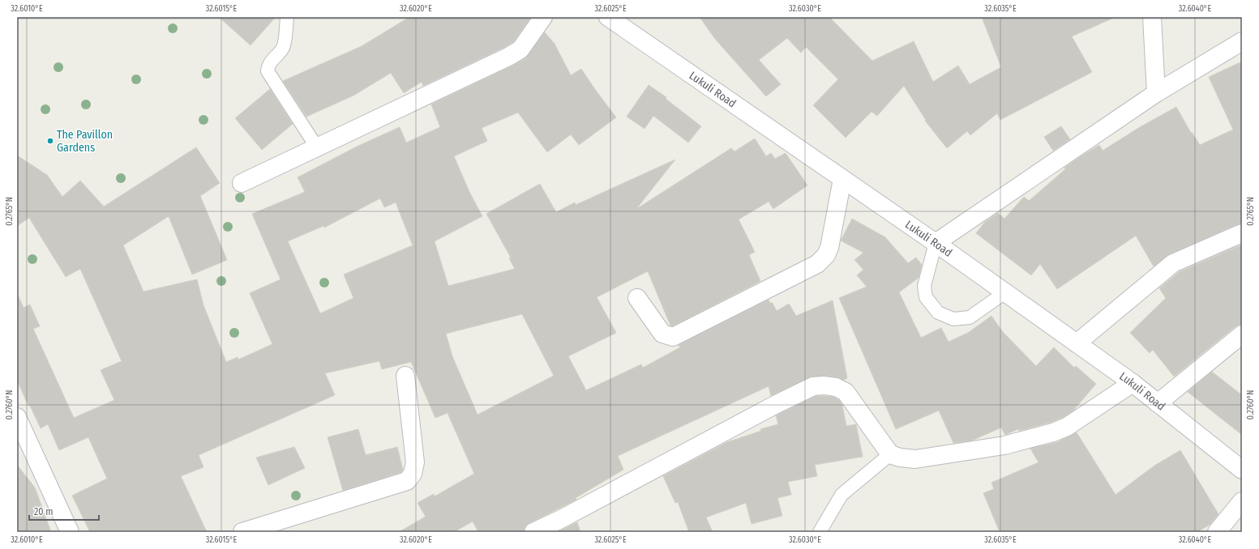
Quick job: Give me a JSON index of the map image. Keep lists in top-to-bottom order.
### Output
{
  "streets": {
    "street": ["Lukuli Road"]
  },
  "places": ["The Pavillon Gardens"],
  "scale_bar": "20 m",
  "coordinates": [
    "32.6010°E",
    "32.6015°E",
    "32.6020°E",
    "32.6025°E",
    "32.6030°E",
    "32.6035°E",
    "32.6040°E",
    "0.2765°N",
    "0.2760°N"
  ]
}
